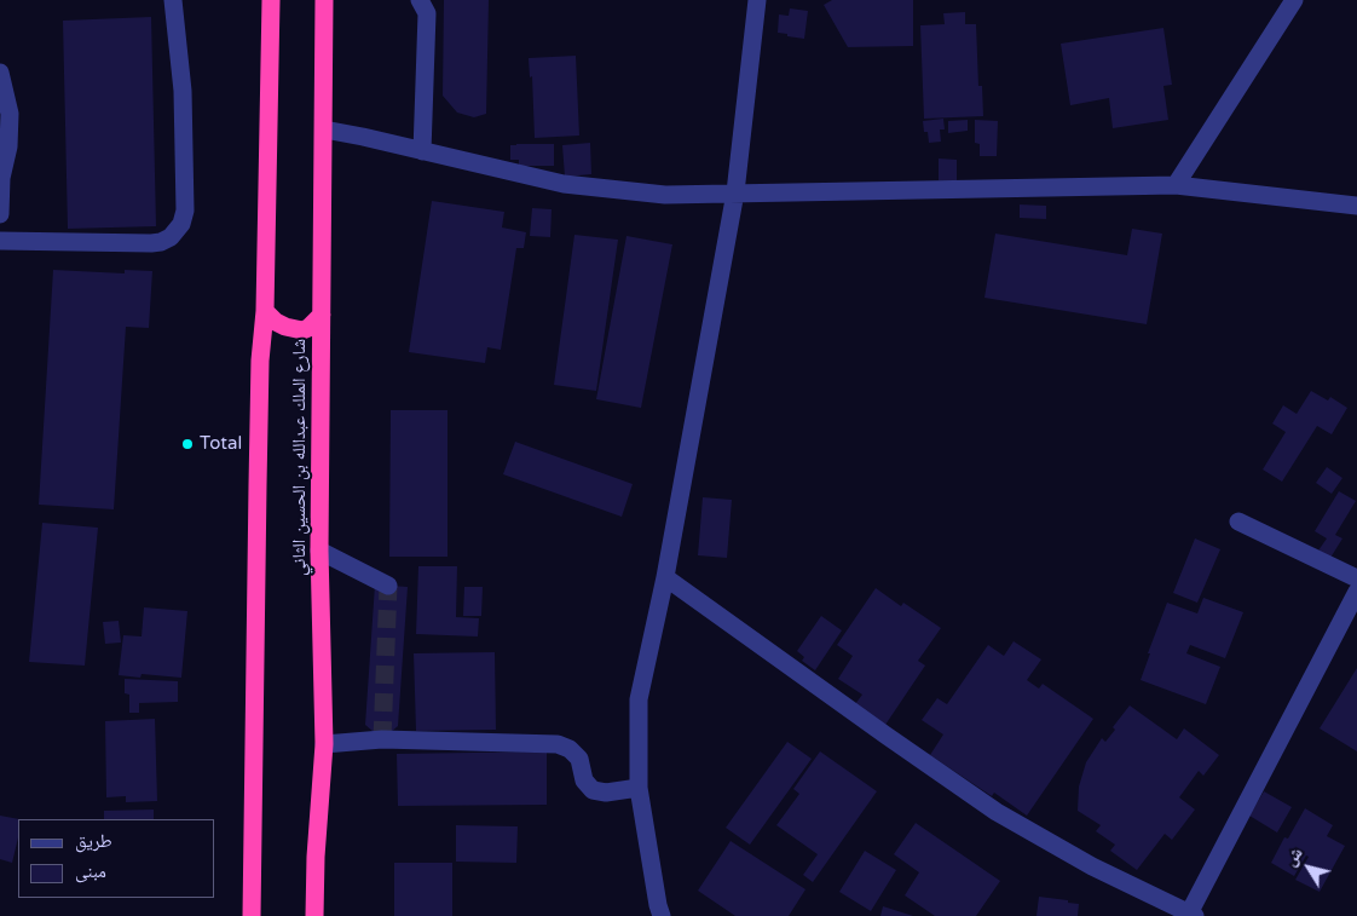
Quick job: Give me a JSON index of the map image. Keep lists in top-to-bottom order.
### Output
{
  "streets": {
    "highway": ["شارع الملك عبدالله بن الحسين الثاني"]
  },
  "places": ["Total"],
  "legend": ["طريق", "مبنى"],
  "north": "top left"
}
